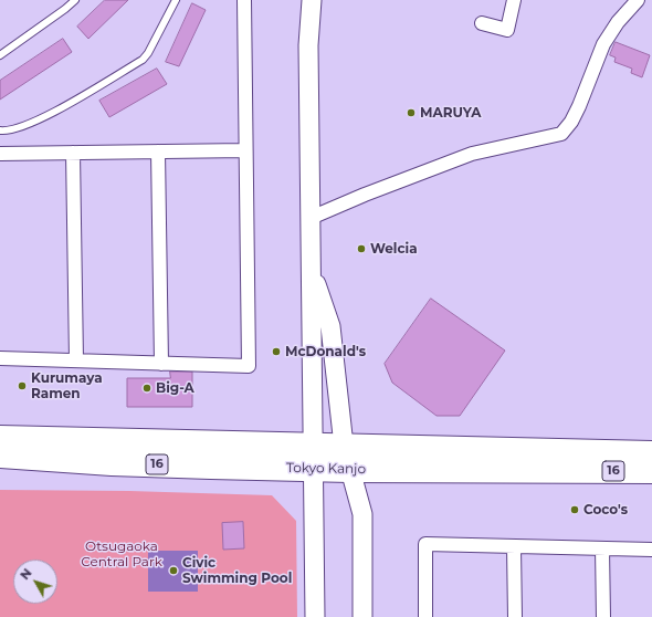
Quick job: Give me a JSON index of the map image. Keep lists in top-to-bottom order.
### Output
{
  "streets": {
    "highway": ["16", "Tokyo Kanjo"]
  },
  "parks": ["Otsugaoka Central Park"],
  "places": [
    "MARUYA",
    "Welcia",
    "McDonald's",
    "Kurumaya Ramen",
    "Big-A",
    "Coco's",
    "Civic Swimming Pool"
  ],
  "north": "top left"
}
